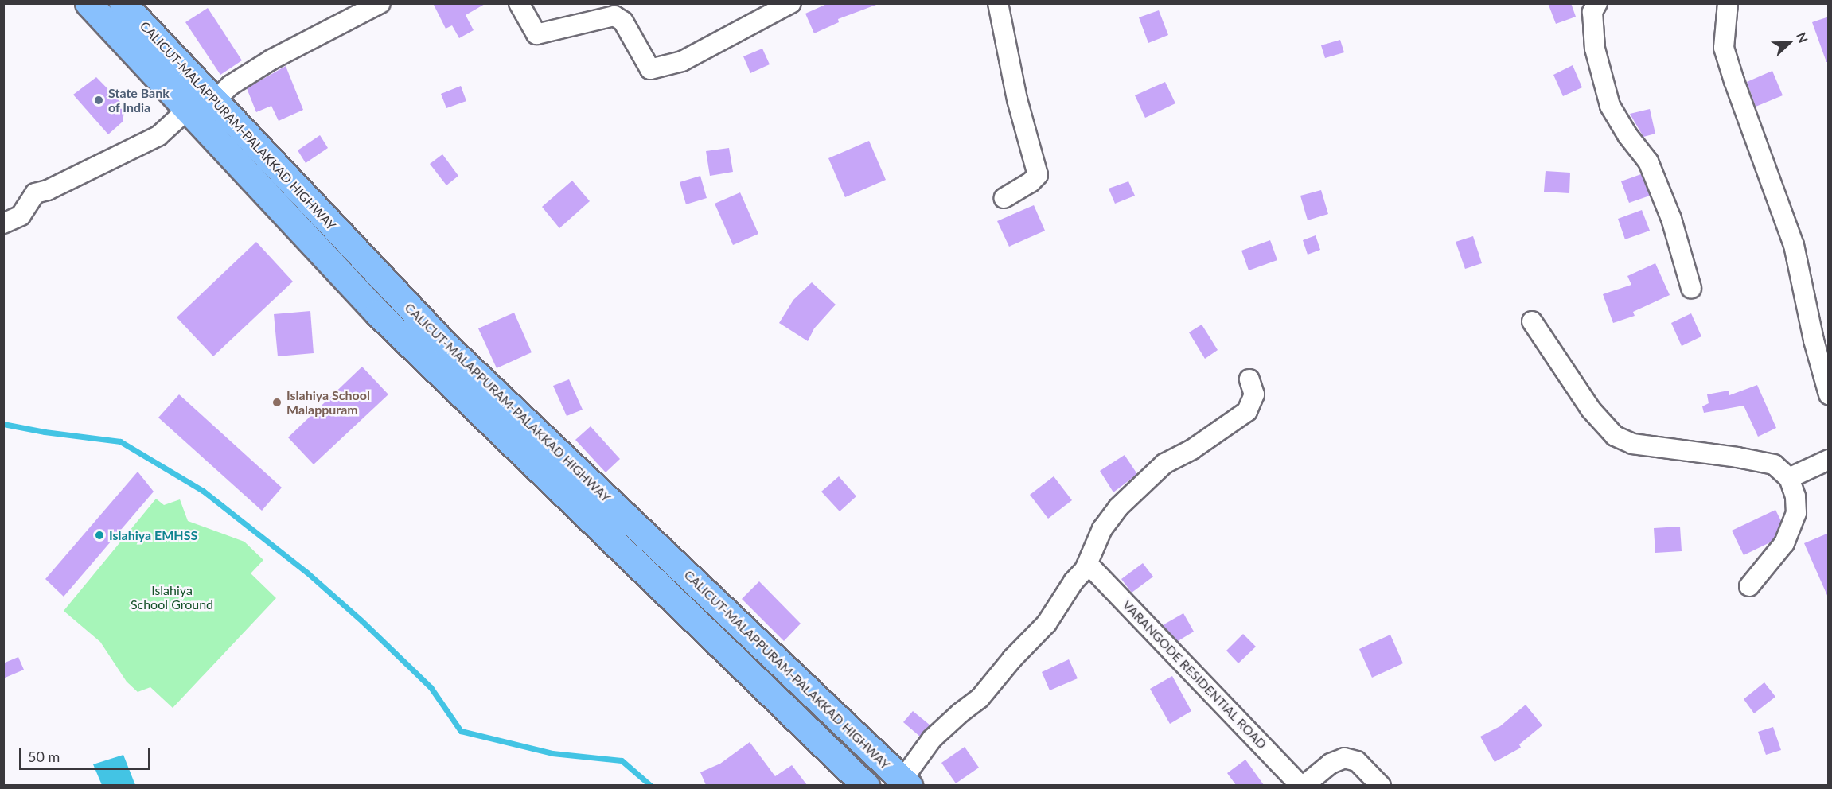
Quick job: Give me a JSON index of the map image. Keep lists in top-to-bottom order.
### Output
{
  "streets": {
    "highway": ["CALICUT-MALAPPURAM-PALAKKAD HIGHWAY"],
    "street": ["VARANGODE RESIDENTIAL ROAD"]
  },
  "parks": ["Islahiya School Ground"],
  "places": ["State Bank of India", "Islahiya School Malappuram", "Islahiya EMHSS"],
  "scale_bar": "50 m",
  "north": "right"
}
